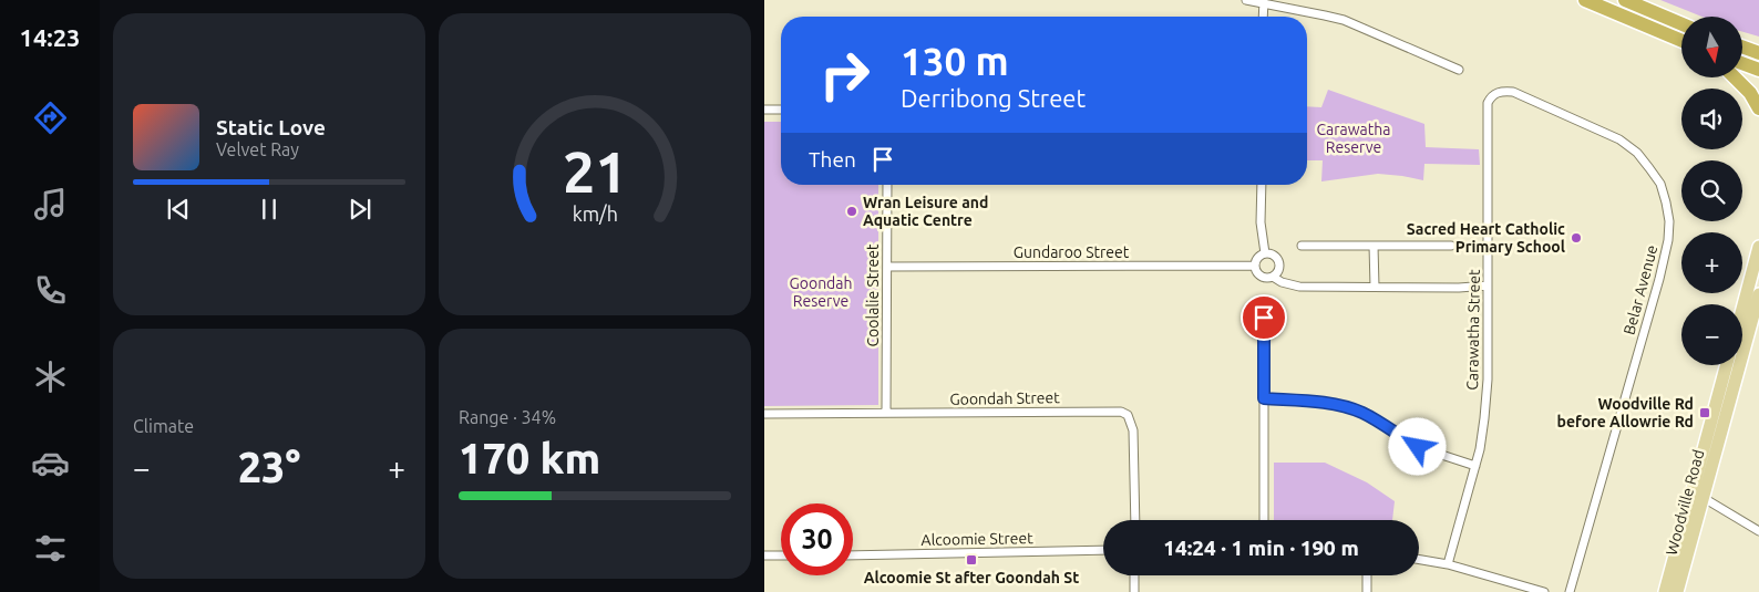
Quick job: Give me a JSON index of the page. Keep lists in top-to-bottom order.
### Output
{
  "streets": {
    "main road": ["Woodville Road"],
    "street": [
      "Gundaroo Street",
      "Belar Avenue",
      "Coolalie Street",
      "Carawatha Street",
      "Goondah Street",
      "Alcoomie Street"
    ]
  },
  "crossings": [
    ["Gundaroo Street", "Coolalie Street"],
    ["Belar Avenue", "Carawatha Street"],
    ["Coolalie Street", "Goondah Street"]
  ],
  "parks": ["Carawatha Reserve", "Goondah Reserve"],
  "places": {
    "other": ["Wran Leisure and Aquatic Centre", "Sacred Heart Catholic Primary School"],
    "transit": ["Woodville Rd before Allowrie Rd", "Alcoomie St after Goondah St"]
  },
  "north": "bottom",
  "page": {
    "tabs": "14:23",
    "map_buttons": ["+", "−"],
    "turn": ["130 m", "Derribong Street"],
    "song": ["Static Love", "Velvet Ray"],
    "then": "Then",
    "tile": [
      "Climate",
      ["Range · 34%", "170 km"]
    ],
    "heat": ["−", "23°", "+"],
    "limit": "30",
    "trip": "14:24 · 1 min · 190 m",
    "gauge": ["21", "km/h"]
  }
}
